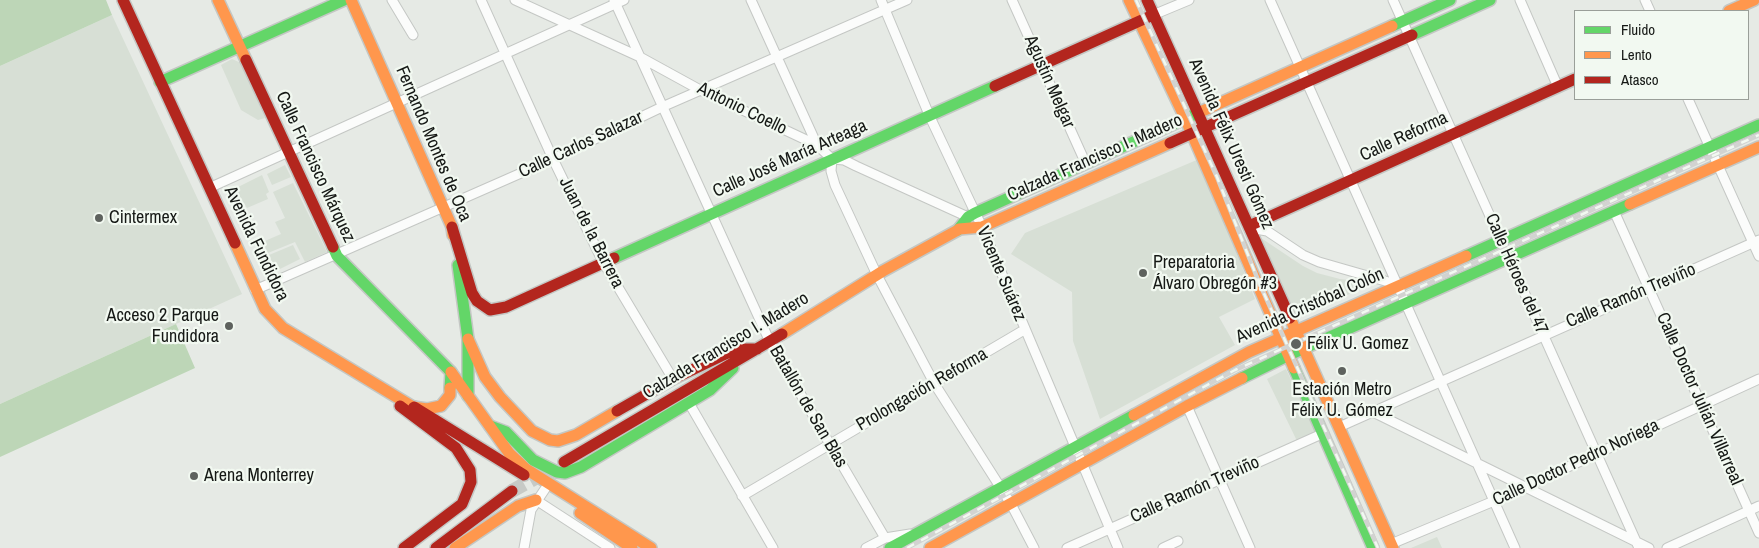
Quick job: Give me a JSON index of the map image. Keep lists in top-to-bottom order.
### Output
{
  "streets": {
    "main road": [
      "Calle Reforma",
      "Fernando Montes de Oca",
      "Avenida Félix Uresti Gómez",
      "Calzada Francisco I. Madero",
      "Calle José María Arteaga",
      "Calle Francisco Márquez",
      "Avenida Fundidora",
      "Avenida Cristóbal Colón"
    ],
    "street": [
      "Agustín Melgar",
      "Antonio Coello",
      "Calle Carlos Salazar",
      "Juan de la Barrera",
      "Vicente Suárez",
      "Calle Héroes del 47",
      "Calle Ramón Treviño",
      "Prolongación Reforma",
      "Calle Doctor Julián Villarreal",
      "Batallón de San Blas",
      "Calle Doctor Pedro Noriega"
    ]
  },
  "crossings": [
    ["Agustín Melgar", "Calzada Francisco I. Madero"],
    ["Agustín Melgar", "Calle José María Arteaga"],
    ["Antonio Coello", "Calle Carlos Salazar"],
    ["Antonio Coello", "Calzada Francisco I. Madero"],
    ["Antonio Coello", "Calle José María Arteaga"],
    ["Antonio Coello", "Vicente Suárez"],
    ["Antonio Coello", "Batallón de San Blas"],
    ["Calle Reforma", "Avenida Félix Uresti Gómez"],
    ["Calle Reforma", "Calle Héroes del 47"],
    ["Fernando Montes de Oca", "Calle Carlos Salazar"],
    ["Fernando Montes de Oca", "Calle José María Arteaga"],
    ["Fernando Montes de Oca", "Calle Francisco Márquez"],
    ["Avenida Félix Uresti Gómez", "Calzada Francisco I. Madero"],
    ["Avenida Félix Uresti Gómez", "Calle José María Arteaga"],
    ["Avenida Félix Uresti Gómez", "Calle Ramón Treviño"],
    ["Avenida Félix Uresti Gómez", "Avenida Cristóbal Colón"],
    ["Avenida Félix Uresti Gómez", "Calle Doctor Pedro Noriega"],
    ["Calle Carlos Salazar", "Calle Francisco Márquez"],
    ["Calle Carlos Salazar", "Juan de la Barrera"],
    ["Calle Carlos Salazar", "Avenida Fundidora"],
    ["Calle Carlos Salazar", "Vicente Suárez"],
    ["Calle Carlos Salazar", "Batallón de San Blas"],
    ["Calzada Francisco I. Madero", "Vicente Suárez"],
    ["Calzada Francisco I. Madero", "Calle Héroes del 47"],
    ["Calzada Francisco I. Madero", "Batallón de San Blas"],
    ["Calle José María Arteaga", "Juan de la Barrera"],
    ["Calle José María Arteaga", "Vicente Suárez"],
    ["Calle José María Arteaga", "Batallón de San Blas"],
    ["Vicente Suárez", "Calle Ramón Treviño"],
    ["Vicente Suárez", "Avenida Cristóbal Colón"],
    ["Vicente Suárez", "Prolongación Reforma"],
    ["Calle Héroes del 47", "Calle Ramón Treviño"],
    ["Calle Héroes del 47", "Avenida Cristóbal Colón"],
    ["Calle Héroes del 47", "Calle Doctor Pedro Noriega"],
    ["Calle Ramón Treviño", "Calle Doctor Julián Villarreal"],
    ["Avenida Cristóbal Colón", "Calle Doctor Julián Villarreal"],
    ["Avenida Cristóbal Colón", "Batallón de San Blas"],
    ["Prolongación Reforma", "Batallón de San Blas"],
    ["Calle Doctor Julián Villarreal", "Calle Doctor Pedro Noriega"]
  ],
  "places": [
    "Cintermex",
    "Preparatoria Álvaro Obregón #3",
    "Acceso 2 Parque Fundidora",
    "Félix U. Gomez",
    "Estación Metro Félix U. Gómez",
    "Arena Monterrey"
  ],
  "legend": ["Fluido", "Lento", "Atasco"]
}
